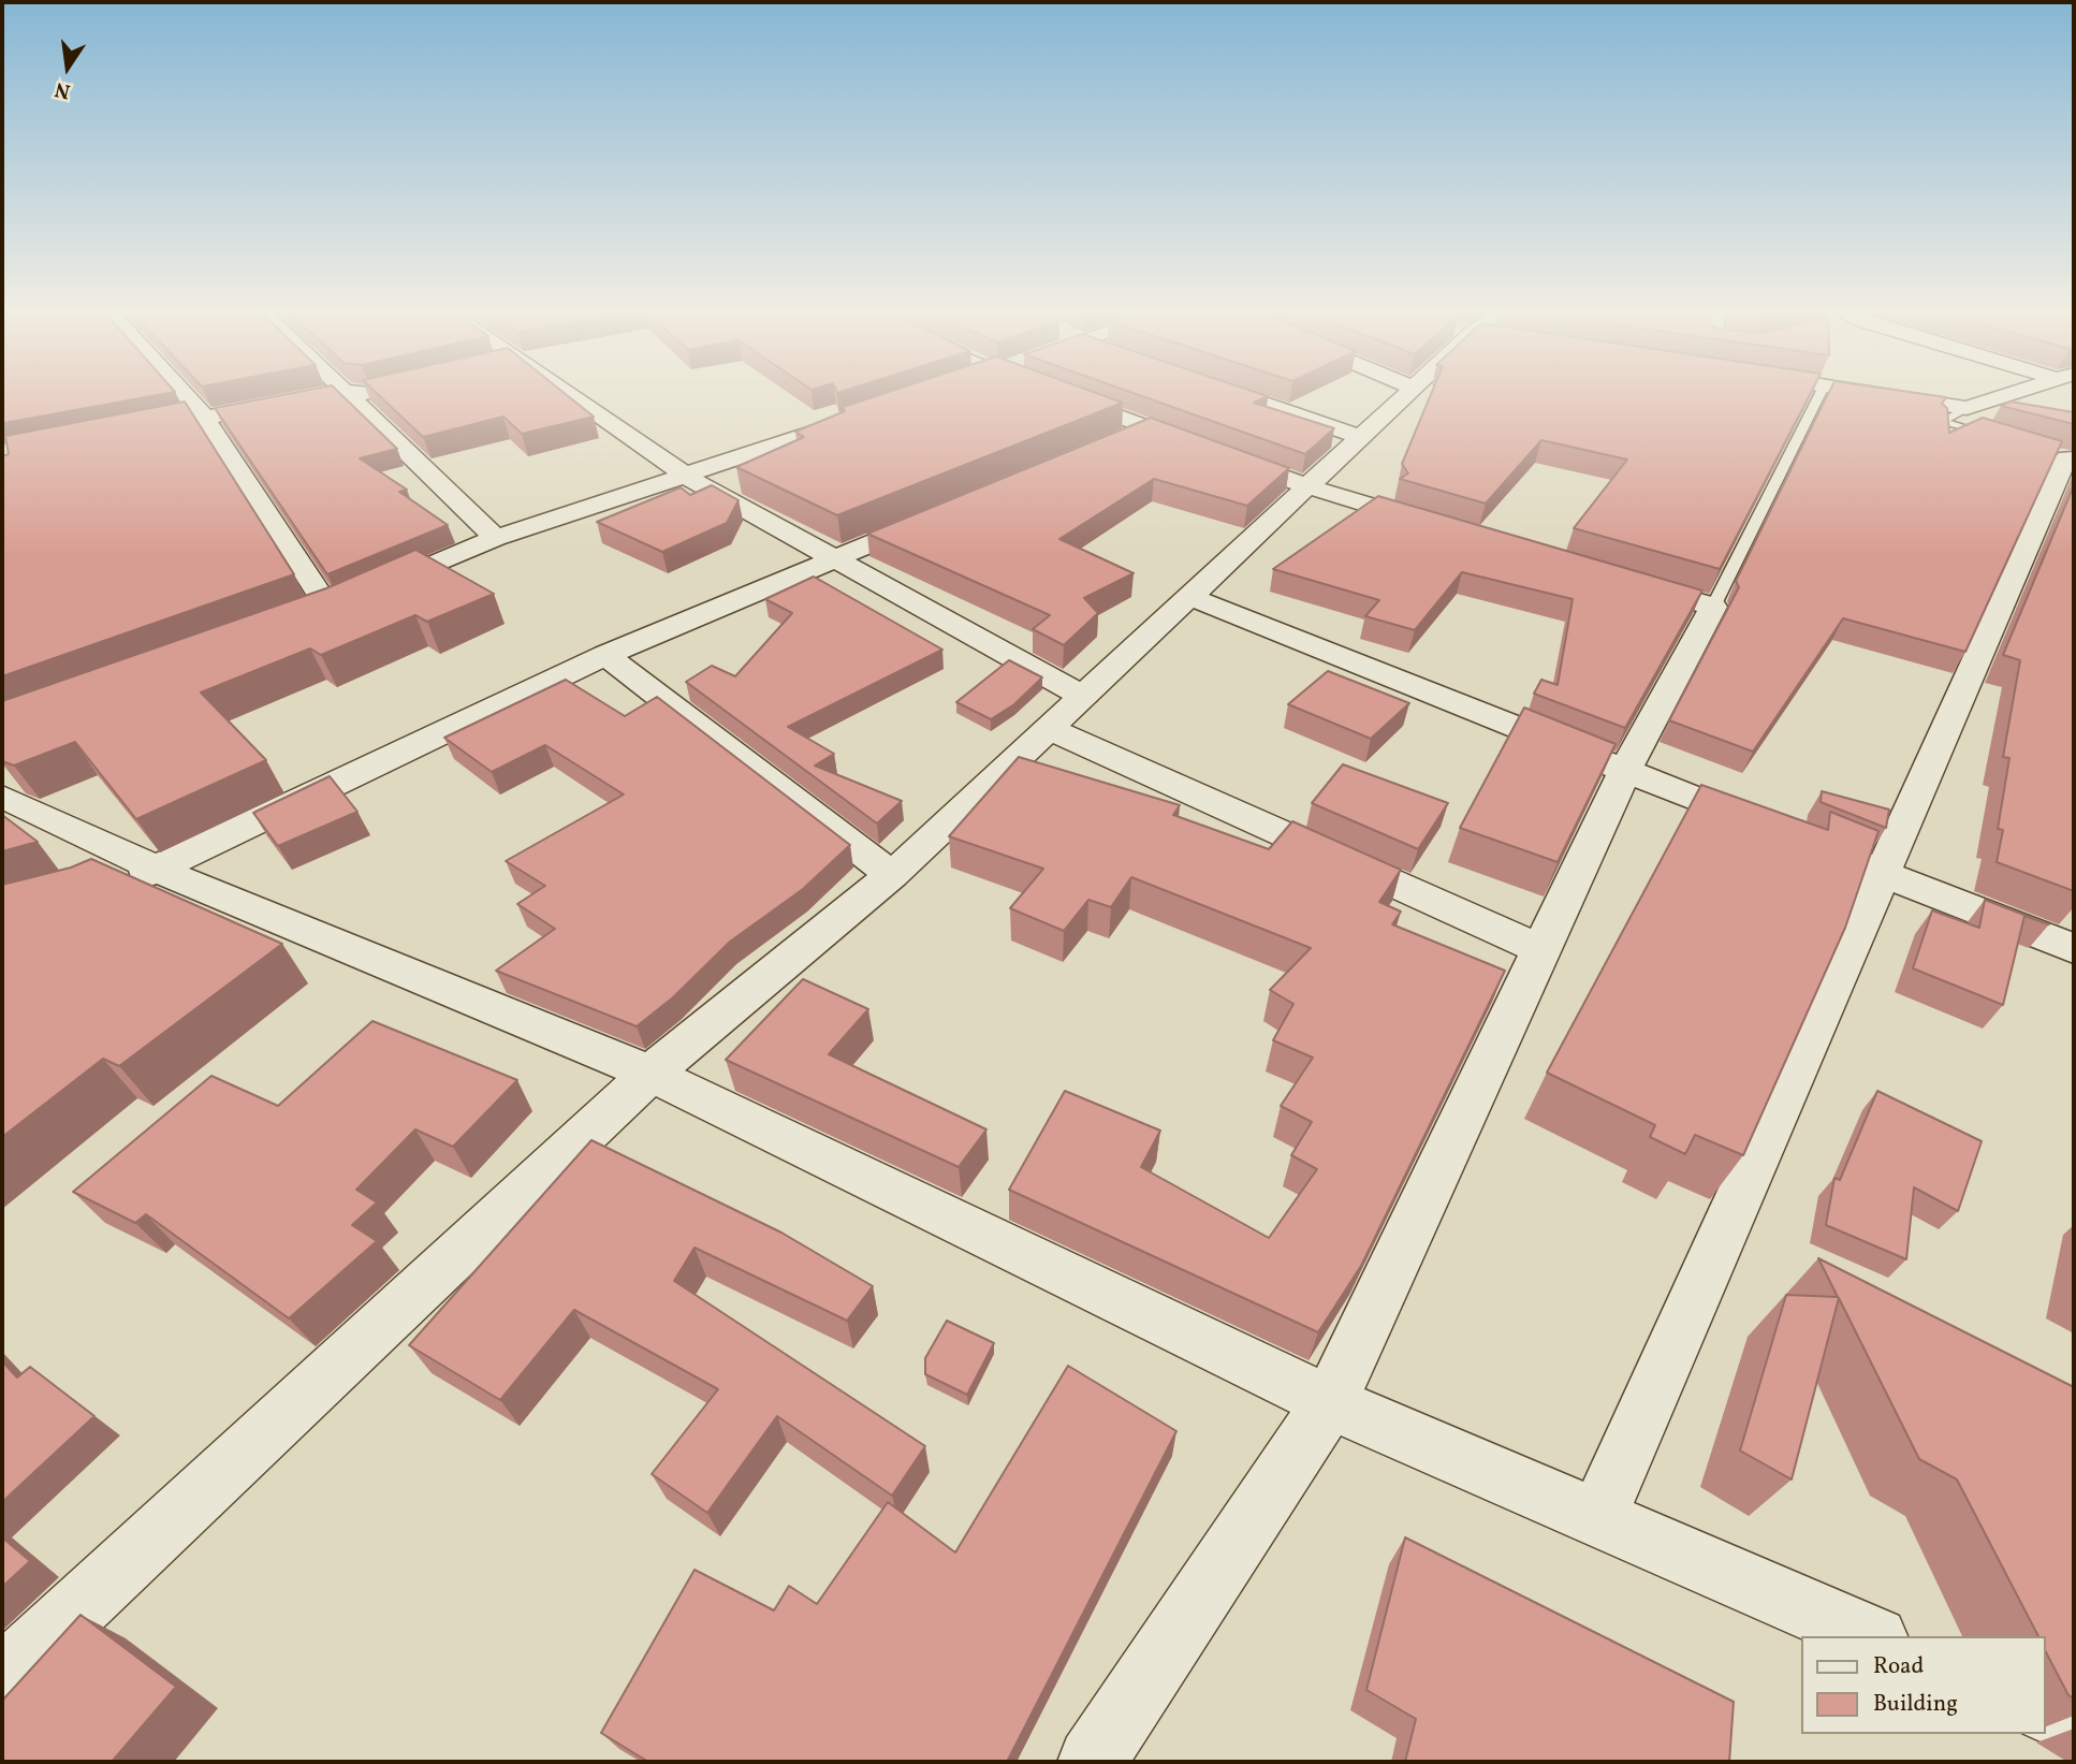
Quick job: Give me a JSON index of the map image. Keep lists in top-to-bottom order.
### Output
{
  "legend": ["Road", "Building"],
  "north": "bottom"
}
